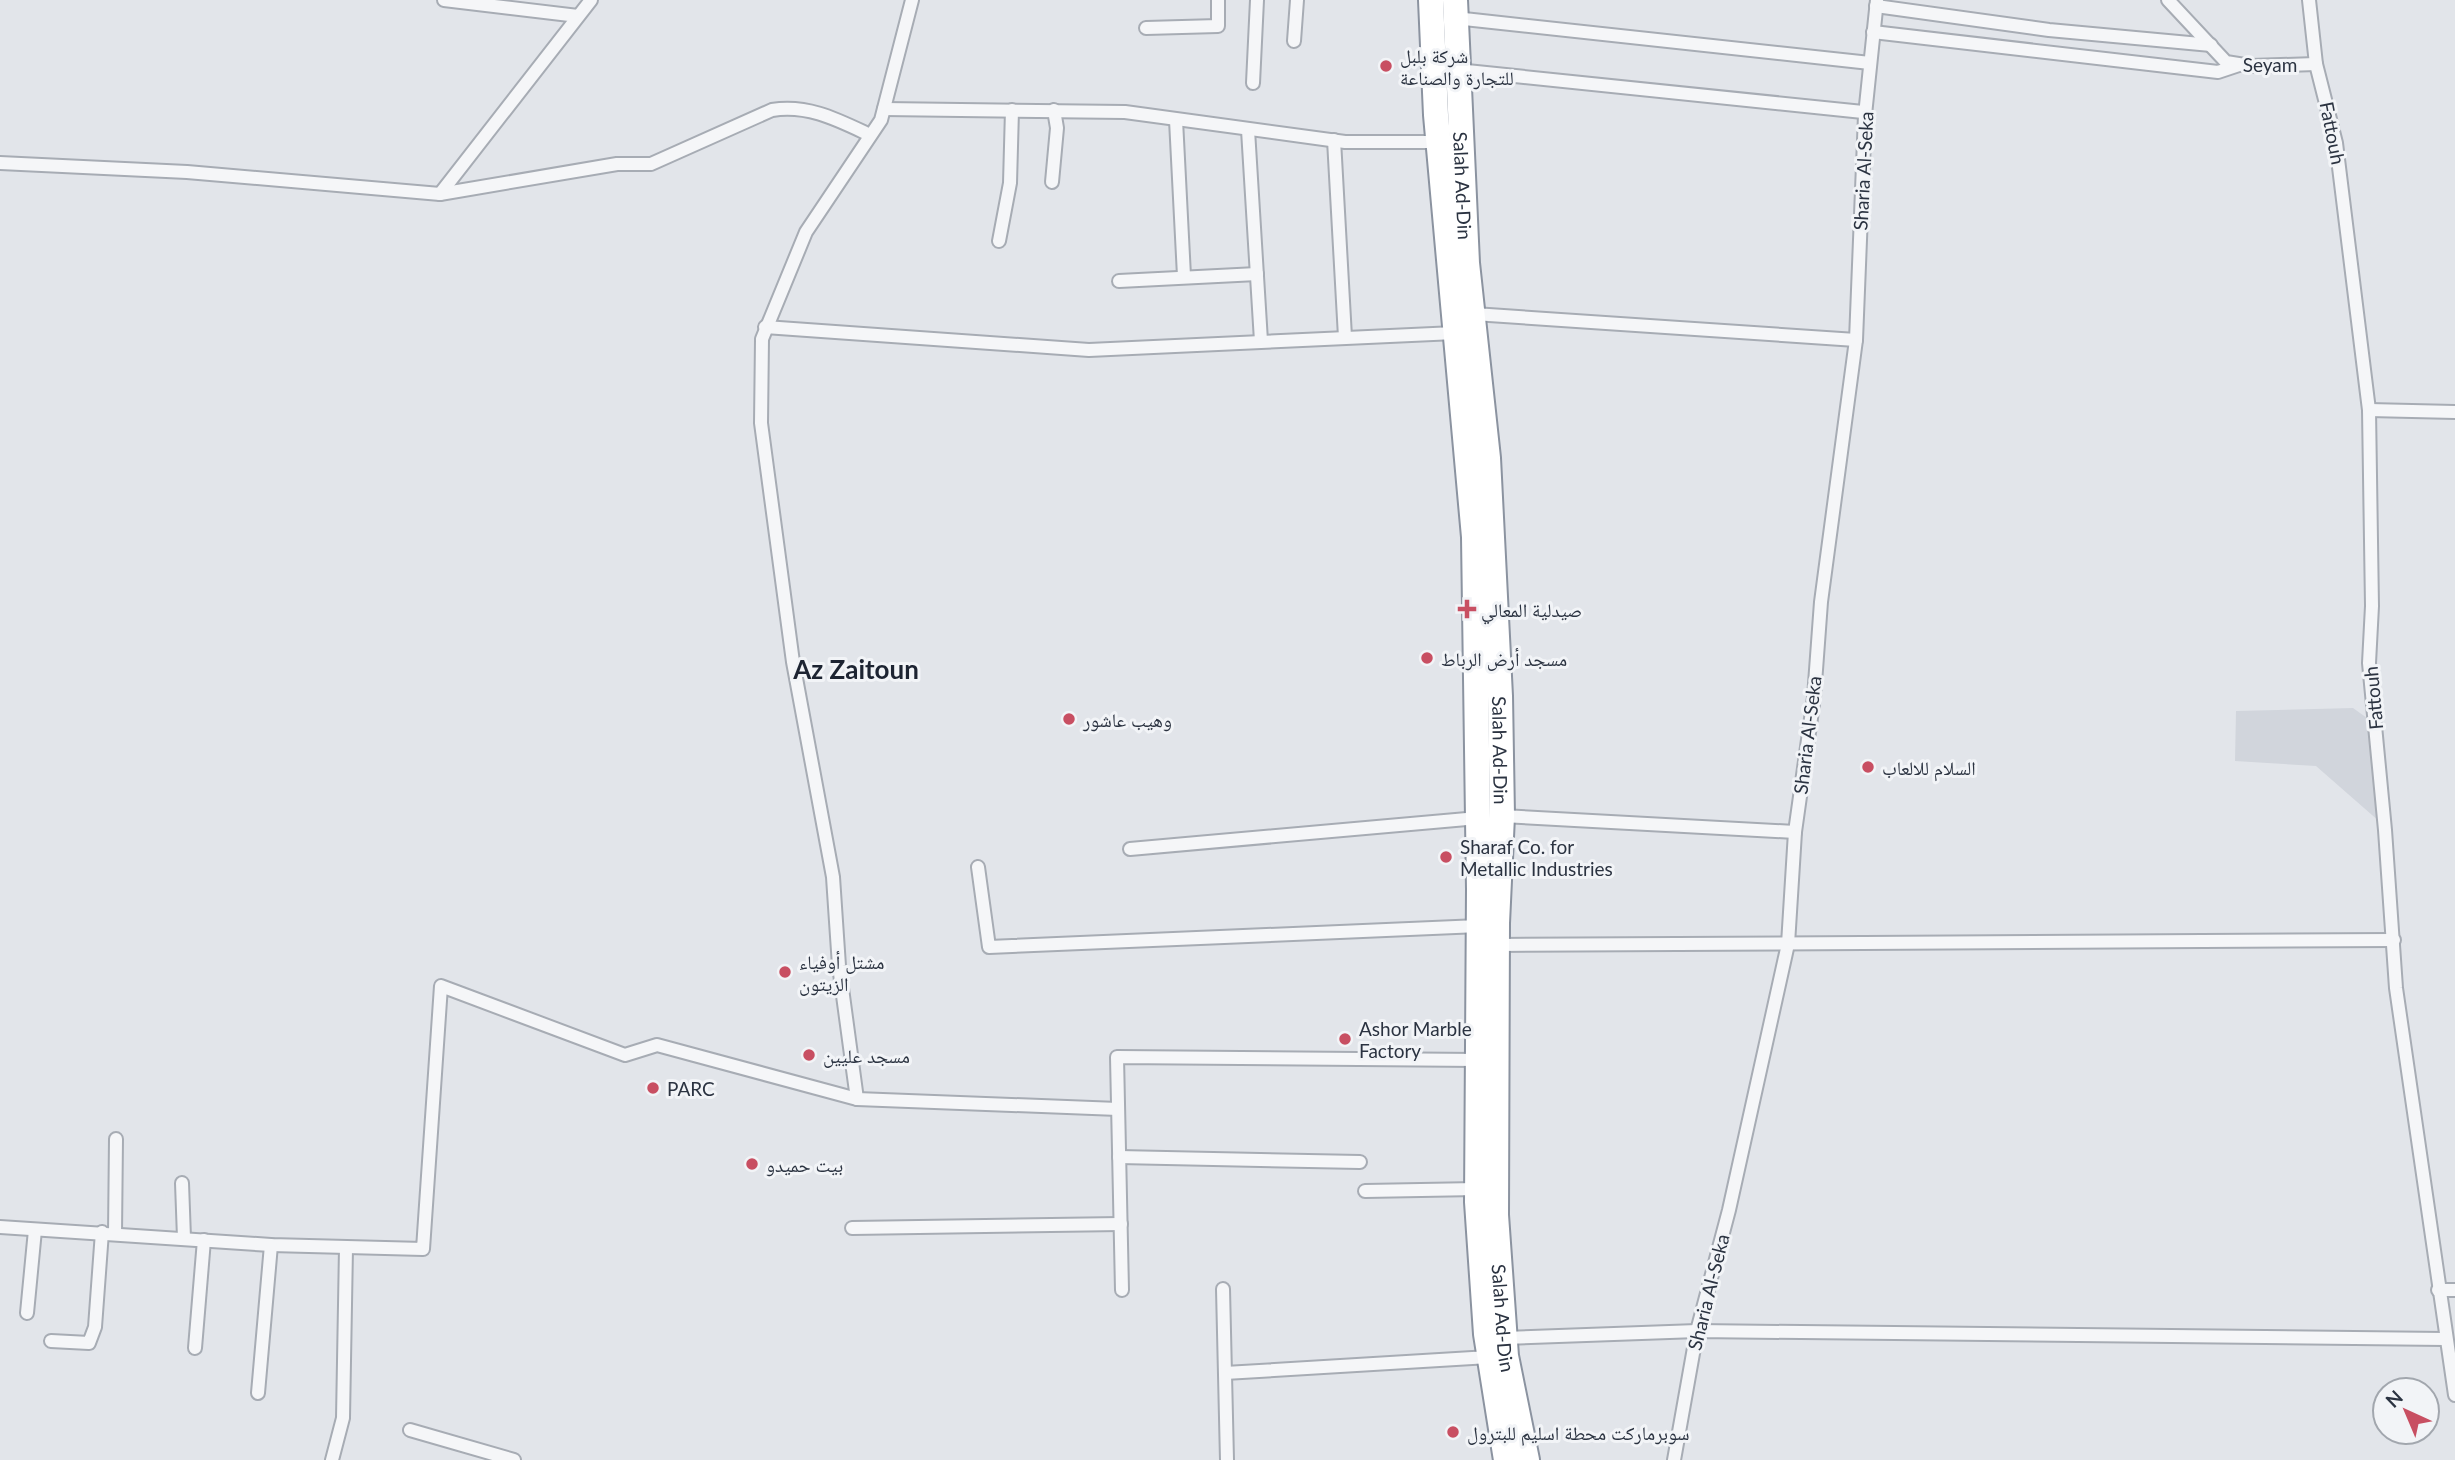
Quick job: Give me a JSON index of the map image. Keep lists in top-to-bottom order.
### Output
{
  "streets": {
    "highway": ["Salah Ad-Din"],
    "street": ["Seyam", "Fattouh", "Sharia Al-Seka"]
  },
  "crossings": [
    ["Seyam", "Fattouh"]
  ],
  "districts": ["Az Zaitoun"],
  "places": {
    "other": [
      "شركة بلبل للتجارة والصناعة",
      "مسجد أرض الرباط",
      "وهيب عاشور",
      "السلام للالعاب",
      "Sharaf Co. for Metallic Industries",
      "مشتل أوفياء الزيتون",
      "Ashor Marble Factory",
      "مسجد عليين",
      "PARC",
      "بيت حميدو",
      "سوبرماركت محطة اسليم للبترول"
    ],
    "health": ["صيدلية المعالي"]
  },
  "north": "top left"
}
